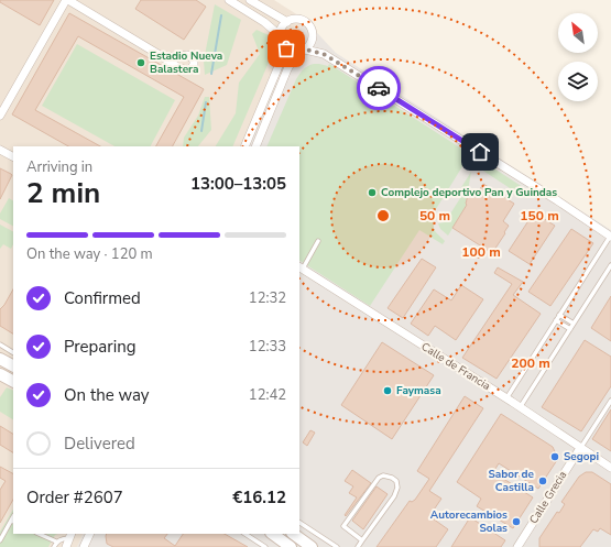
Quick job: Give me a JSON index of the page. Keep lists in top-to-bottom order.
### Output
{
  "streets": {
    "street": ["Calle de Francia", "Calle Grecia"]
  },
  "crossings": [
    ["Calle de Francia", "Calle Grecia"]
  ],
  "places": [
    "Estadio Nueva Balastera",
    "Complejo deportivo Pan y Guindas",
    "Faymasa",
    "Segopi",
    "Sabor de Castilla",
    "Autorecambios Solas"
  ],
  "north": "top left",
  "page": {
    "heading": ["2 min", "Arriving in", "13:00–13:05"],
    "panel": ["Order #2607", "€16.12"],
    "bar": "On the way · 120 m",
    "list": [
      ["Confirmed", "12:32"],
      ["Preparing", "12:33"],
      ["On the way", "12:42"],
      "Delivered"
    ]
  },
  "rings": [
    "50 m",
    "150 m",
    "100 m",
    "200 m"
  ]
}
